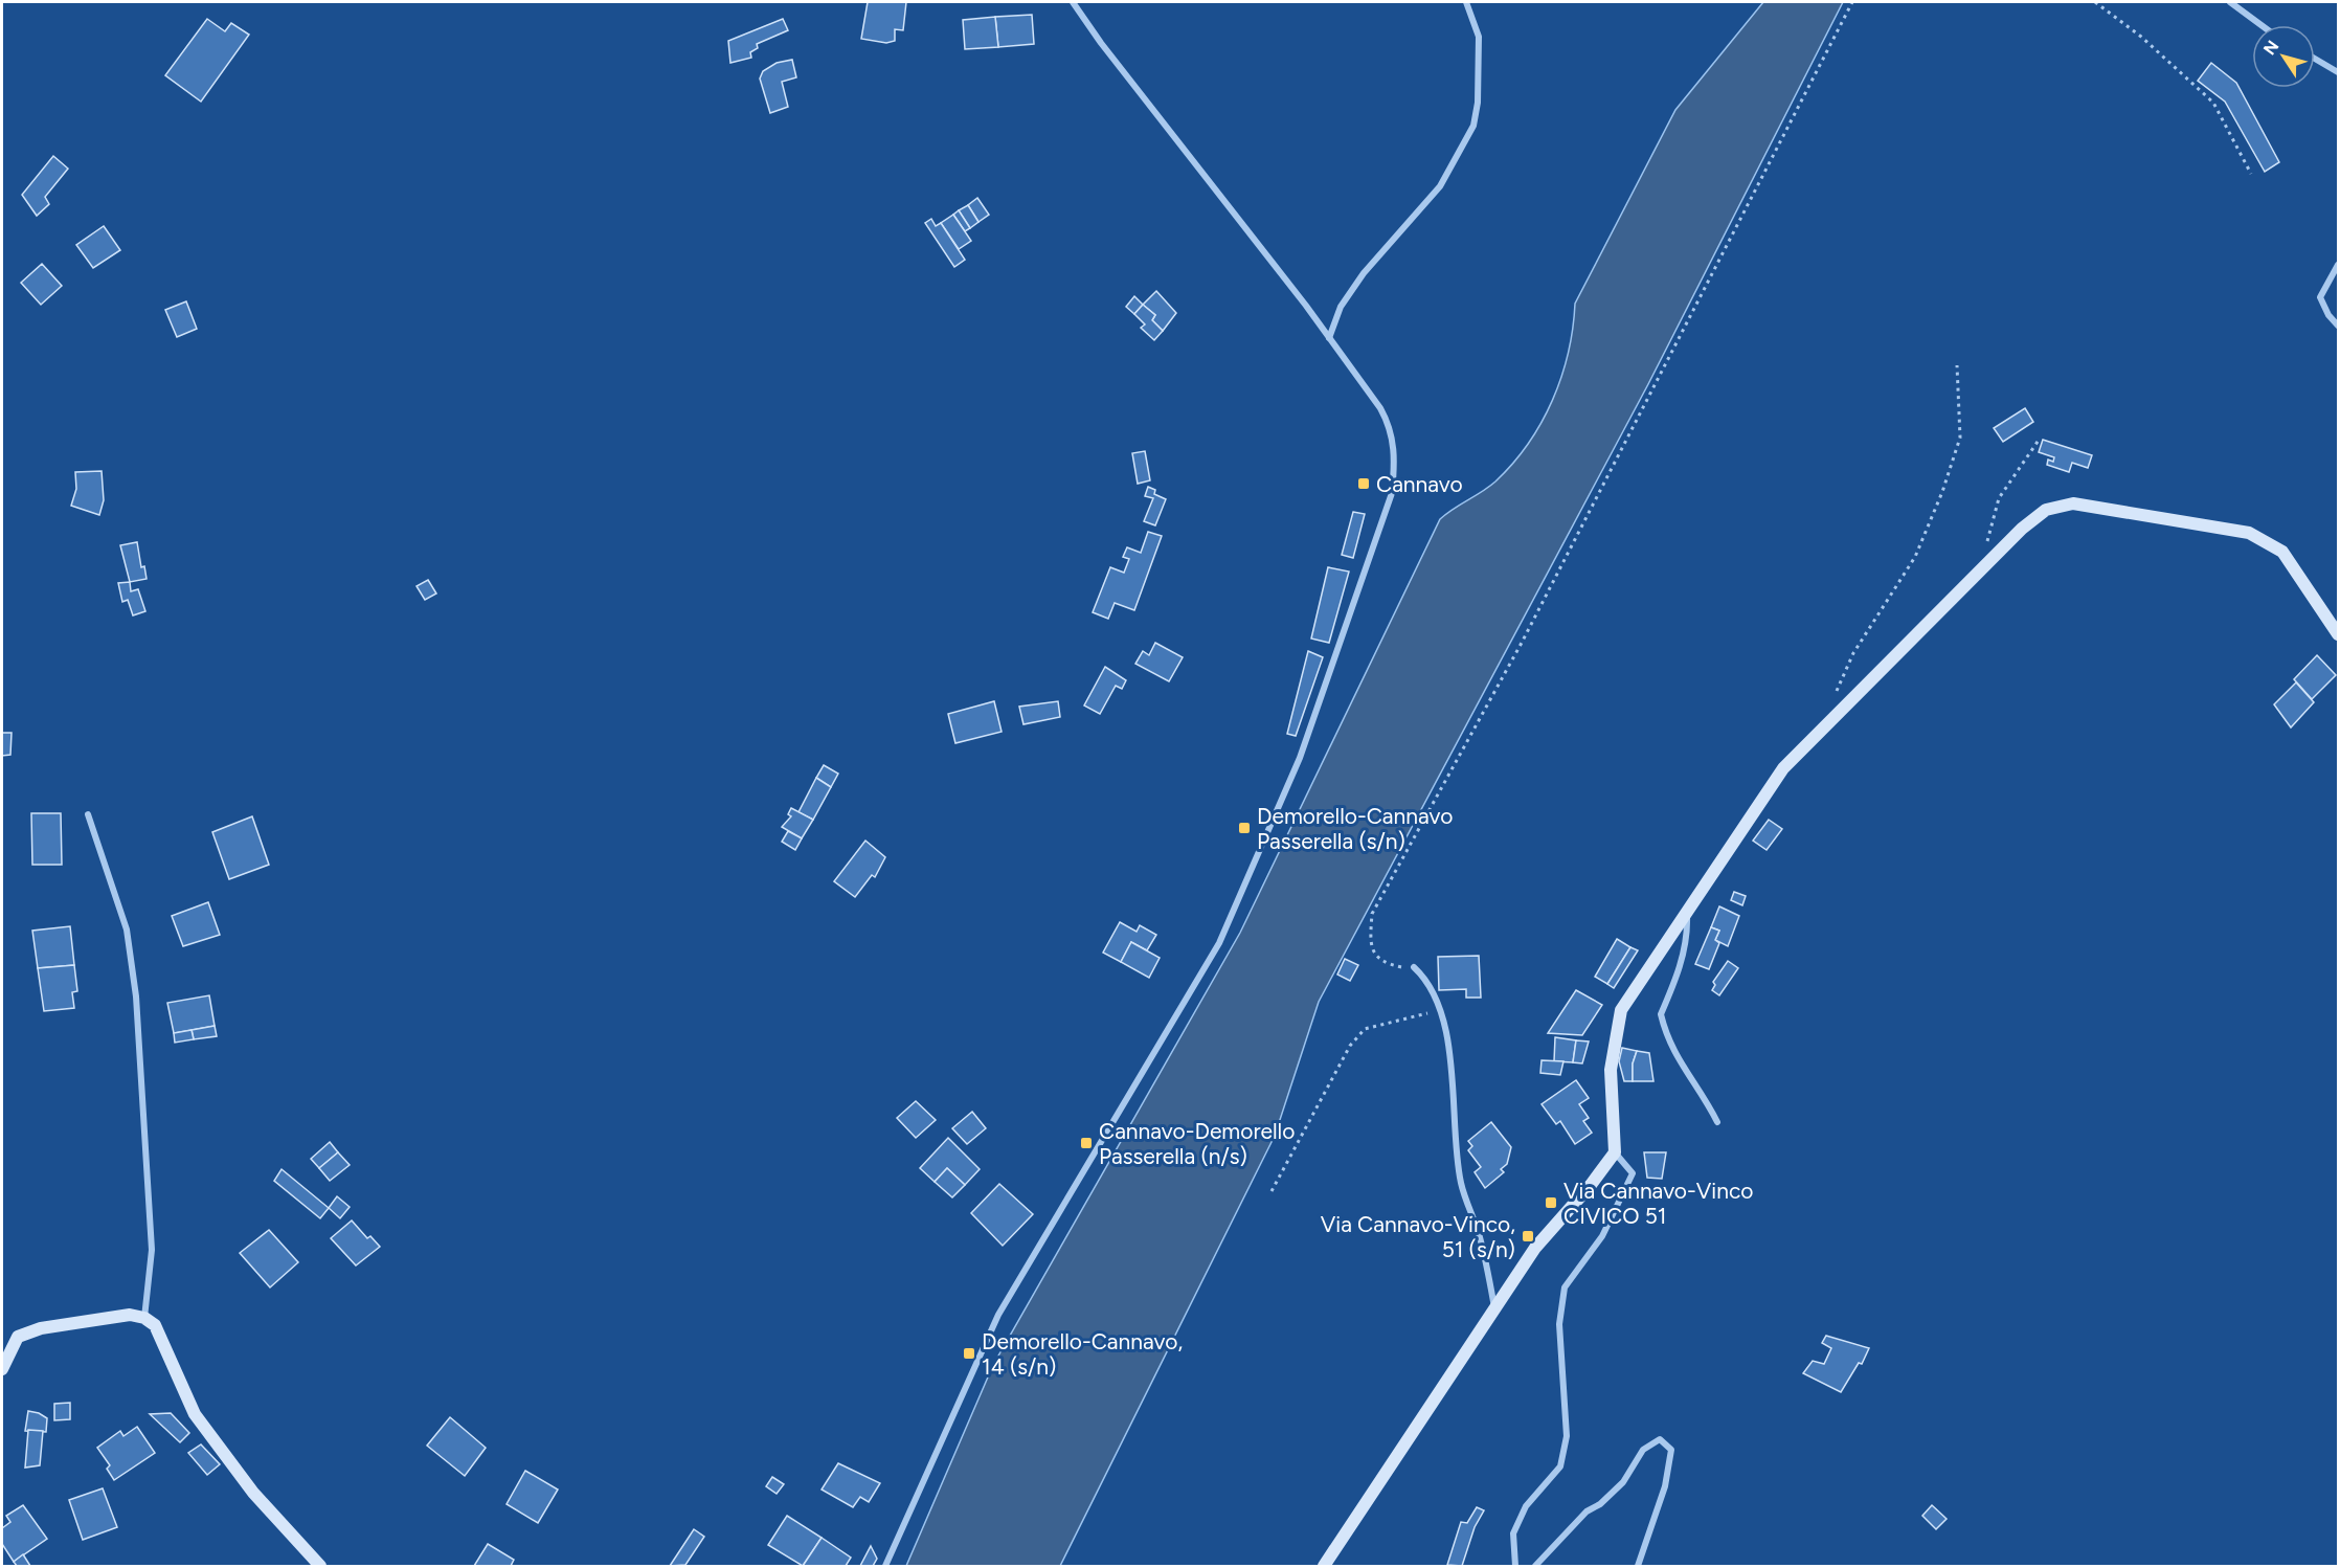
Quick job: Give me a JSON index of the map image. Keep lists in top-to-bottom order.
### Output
{
  "places": {
    "transit": [
      "Cannavo",
      "Demorello-Cannavo Passerella (s/n)",
      "Cannavo-Demorello Passerella (n/s)",
      "Via Cannavo-Vinco CIVICO 51",
      "Via Cannavo-Vinco, 51 (s/n)",
      "Demorello-Cannavo, 14 (s/n)"
    ]
  },
  "north": "top left"
}
